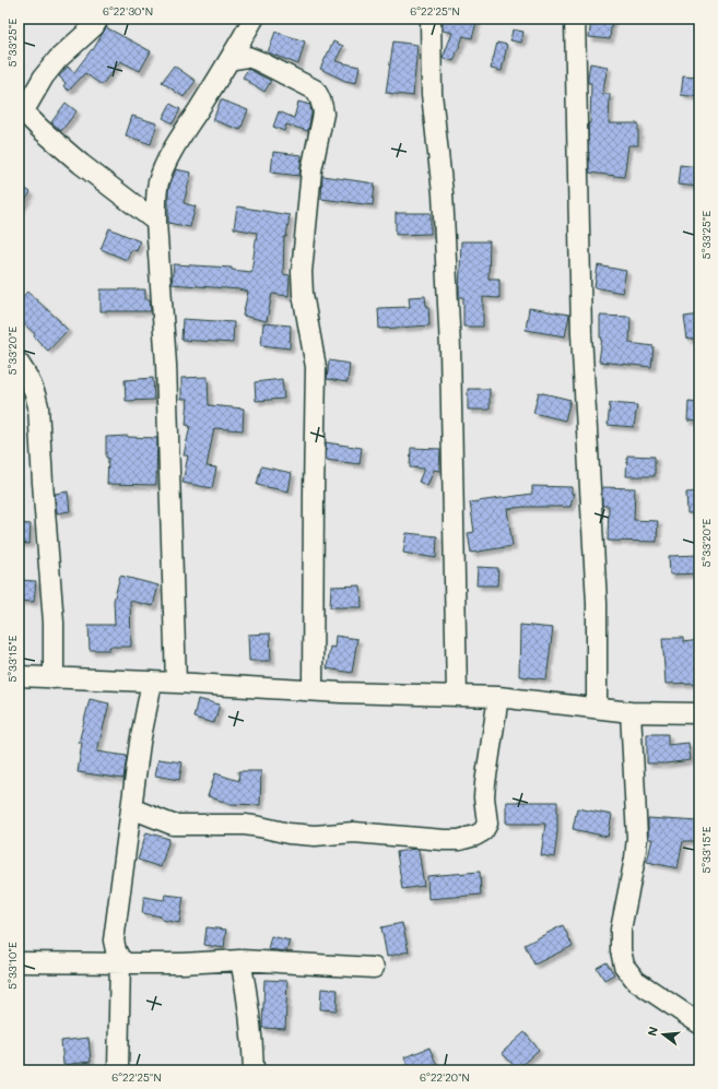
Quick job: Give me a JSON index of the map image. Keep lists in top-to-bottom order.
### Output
{
  "north": "left",
  "coordinates": [
    "6°22'30\"N",
    "6°22'25\"N",
    "5°33'25\"E",
    "5°33'20\"E",
    "5°33'15\"E",
    "5°33'10\"E",
    "6°22'20\"N"
  ]
}
